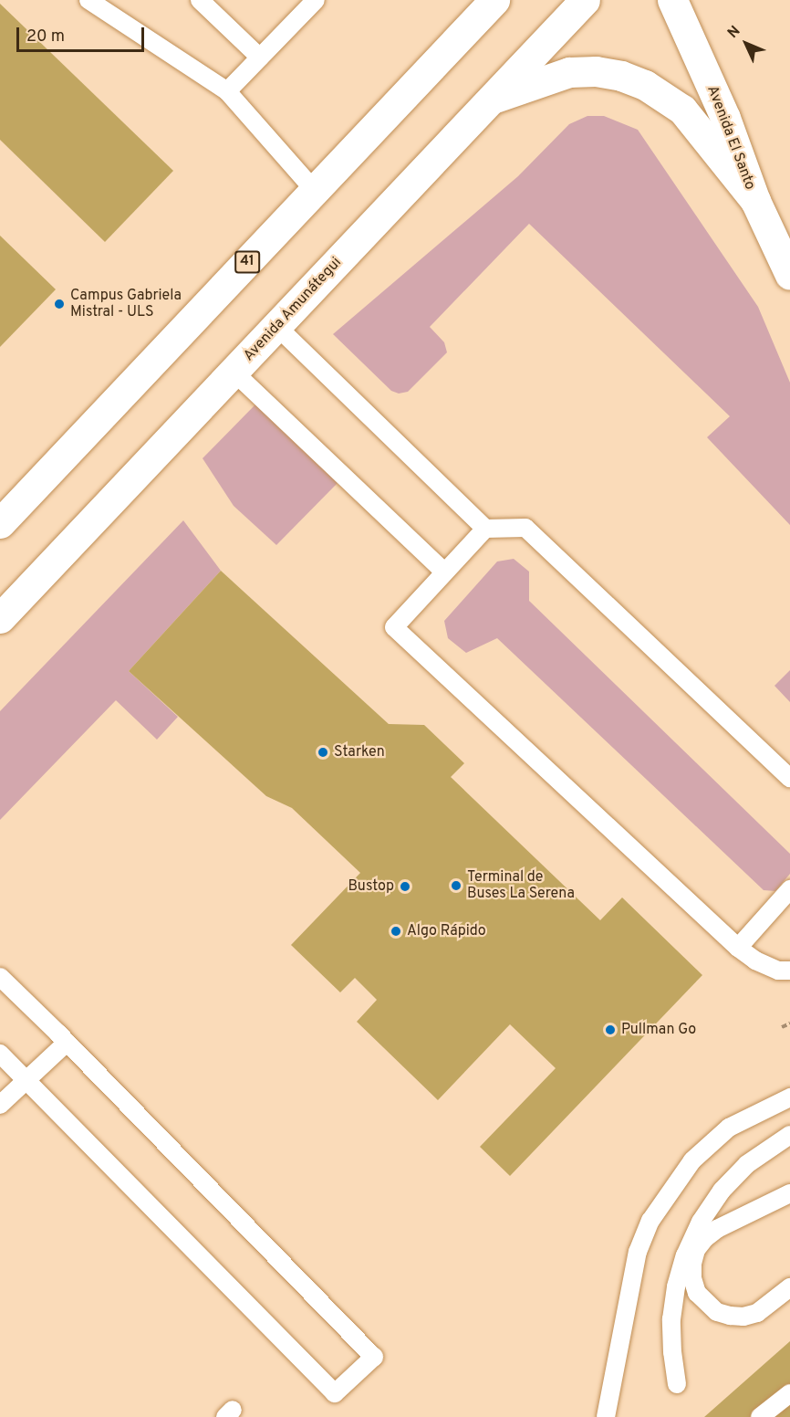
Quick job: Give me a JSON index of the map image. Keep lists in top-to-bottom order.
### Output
{
  "streets": {
    "main road": ["Avenida El Santo", "41", "Avenida Amunátegui"]
  },
  "places": [
    "Campus Gabriela Mistral - ULS",
    "Starken",
    "Terminal de Buses La Serena",
    "Bustop",
    "Algo Rápido",
    "Pullman Go"
  ],
  "scale_bar": "20 m",
  "north": "top left"
}
